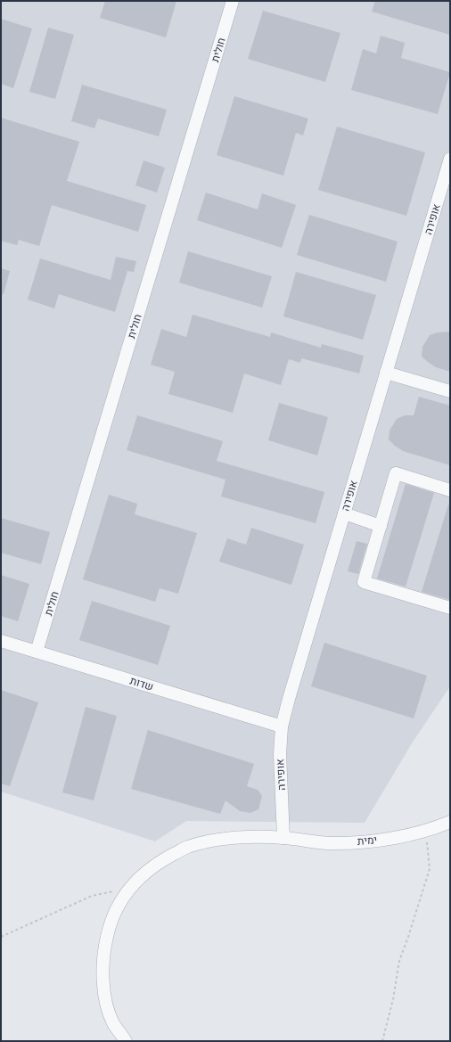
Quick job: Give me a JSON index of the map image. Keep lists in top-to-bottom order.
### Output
{
  "streets": {
    "street": [
      "חולית",
      "אופירה",
      "שדות",
      "ימית"
    ]
  },
  "crossings": [
    ["חולית", "שדות"],
    ["אופירה", "שדות"],
    ["אופירה", "ימית"]
  ]
}
